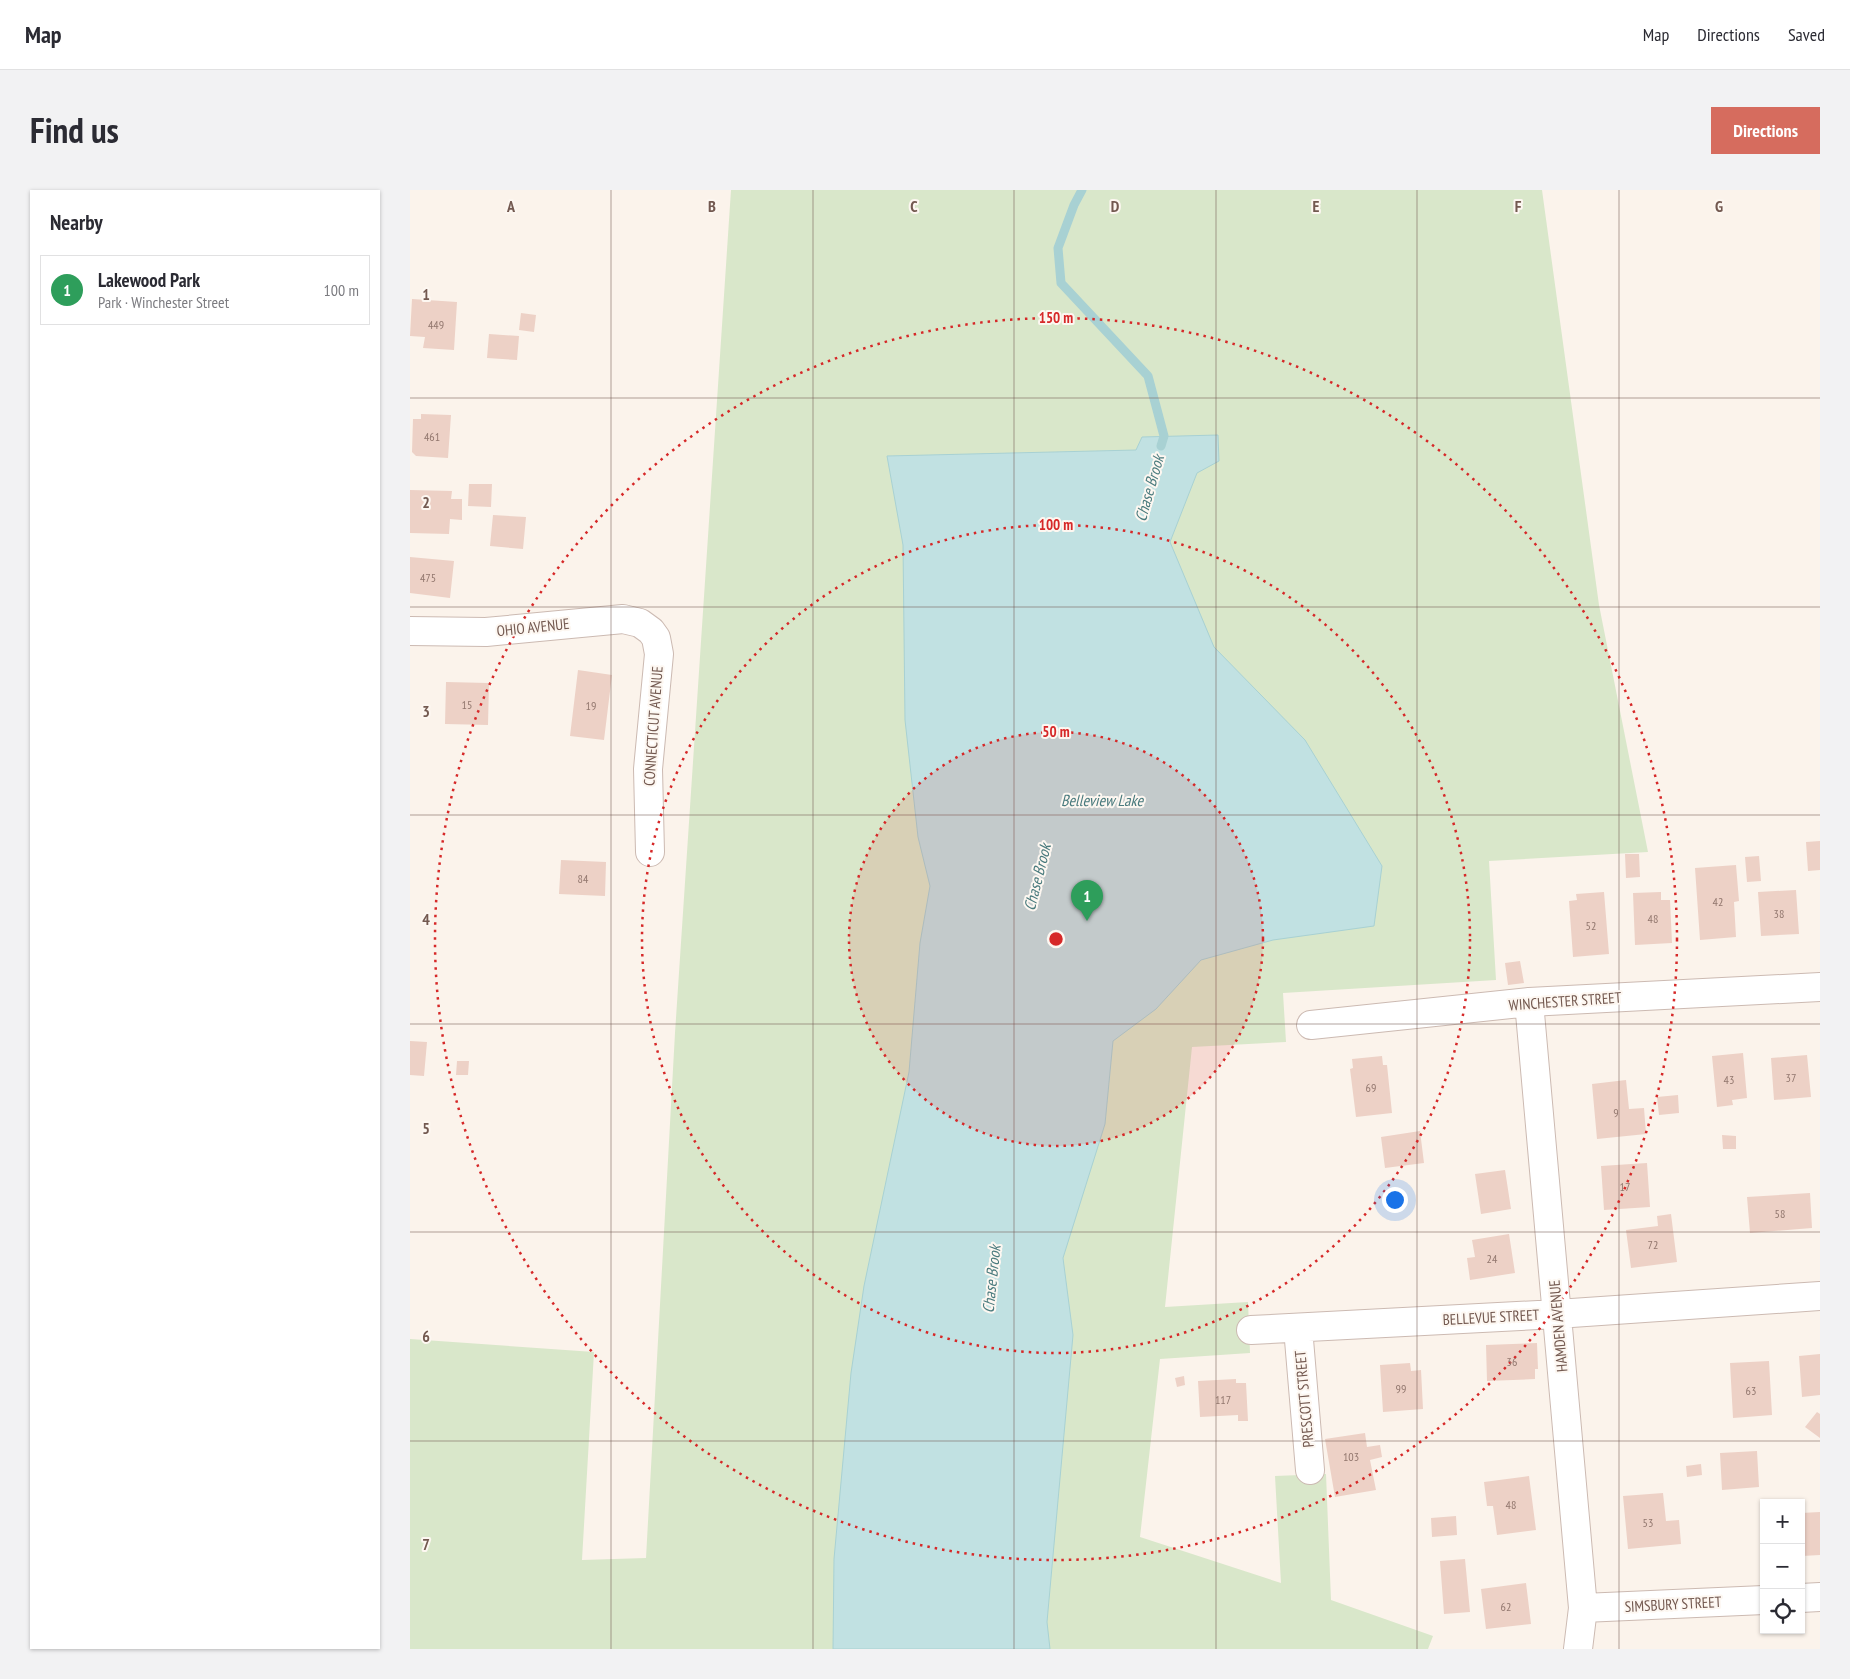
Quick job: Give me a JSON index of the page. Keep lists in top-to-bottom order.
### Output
{
  "streets": {
    "street": [
      "OHIO AVENUE",
      "CONNECTICUT AVENUE",
      "WINCHESTER STREET",
      "BELLEVUE STREET",
      "HAMDEN AVENUE",
      "PRESCOTT STREET",
      "SIMSBURY STREET"
    ]
  },
  "crossings": [
    ["OHIO AVENUE", "CONNECTICUT AVENUE"],
    ["WINCHESTER STREET", "HAMDEN AVENUE"],
    ["BELLEVUE STREET", "HAMDEN AVENUE"],
    ["BELLEVUE STREET", "PRESCOTT STREET"],
    ["HAMDEN AVENUE", "SIMSBURY STREET"]
  ],
  "water": ["Chase Brook", "Belleview Lake"],
  "house_numbers": [
    "449",
    "461",
    "475",
    "15",
    "19",
    "84",
    "42",
    "38",
    "48",
    "52",
    "37",
    "43",
    "69",
    "9",
    "17",
    "58",
    "72",
    "24",
    "36",
    "99",
    "63",
    "117",
    "103",
    "48",
    "53",
    "62"
  ],
  "page": {
    "header": "Map",
    "nav": ["Map", "Directions", "Saved"],
    "title": "Find us",
    "buttons": "Directions",
    "heading": "Nearby",
    "list": [
      {
        "mark": "1",
        "name": "Lakewood Park",
        "note": "Park · Winchester Street",
        "value": "100 m"
      }
    ],
    "pins": "1",
    "map_buttons": ["+", "−"]
  },
  "grid": {
    "columns": [
      "A",
      "B",
      "C",
      "D",
      "E",
      "F",
      "G"
    ],
    "rows": [
      "1",
      "2",
      "3",
      "4",
      "5",
      "6",
      "7"
    ]
  },
  "rings": ["150 m", "100 m", "50 m"]
}
